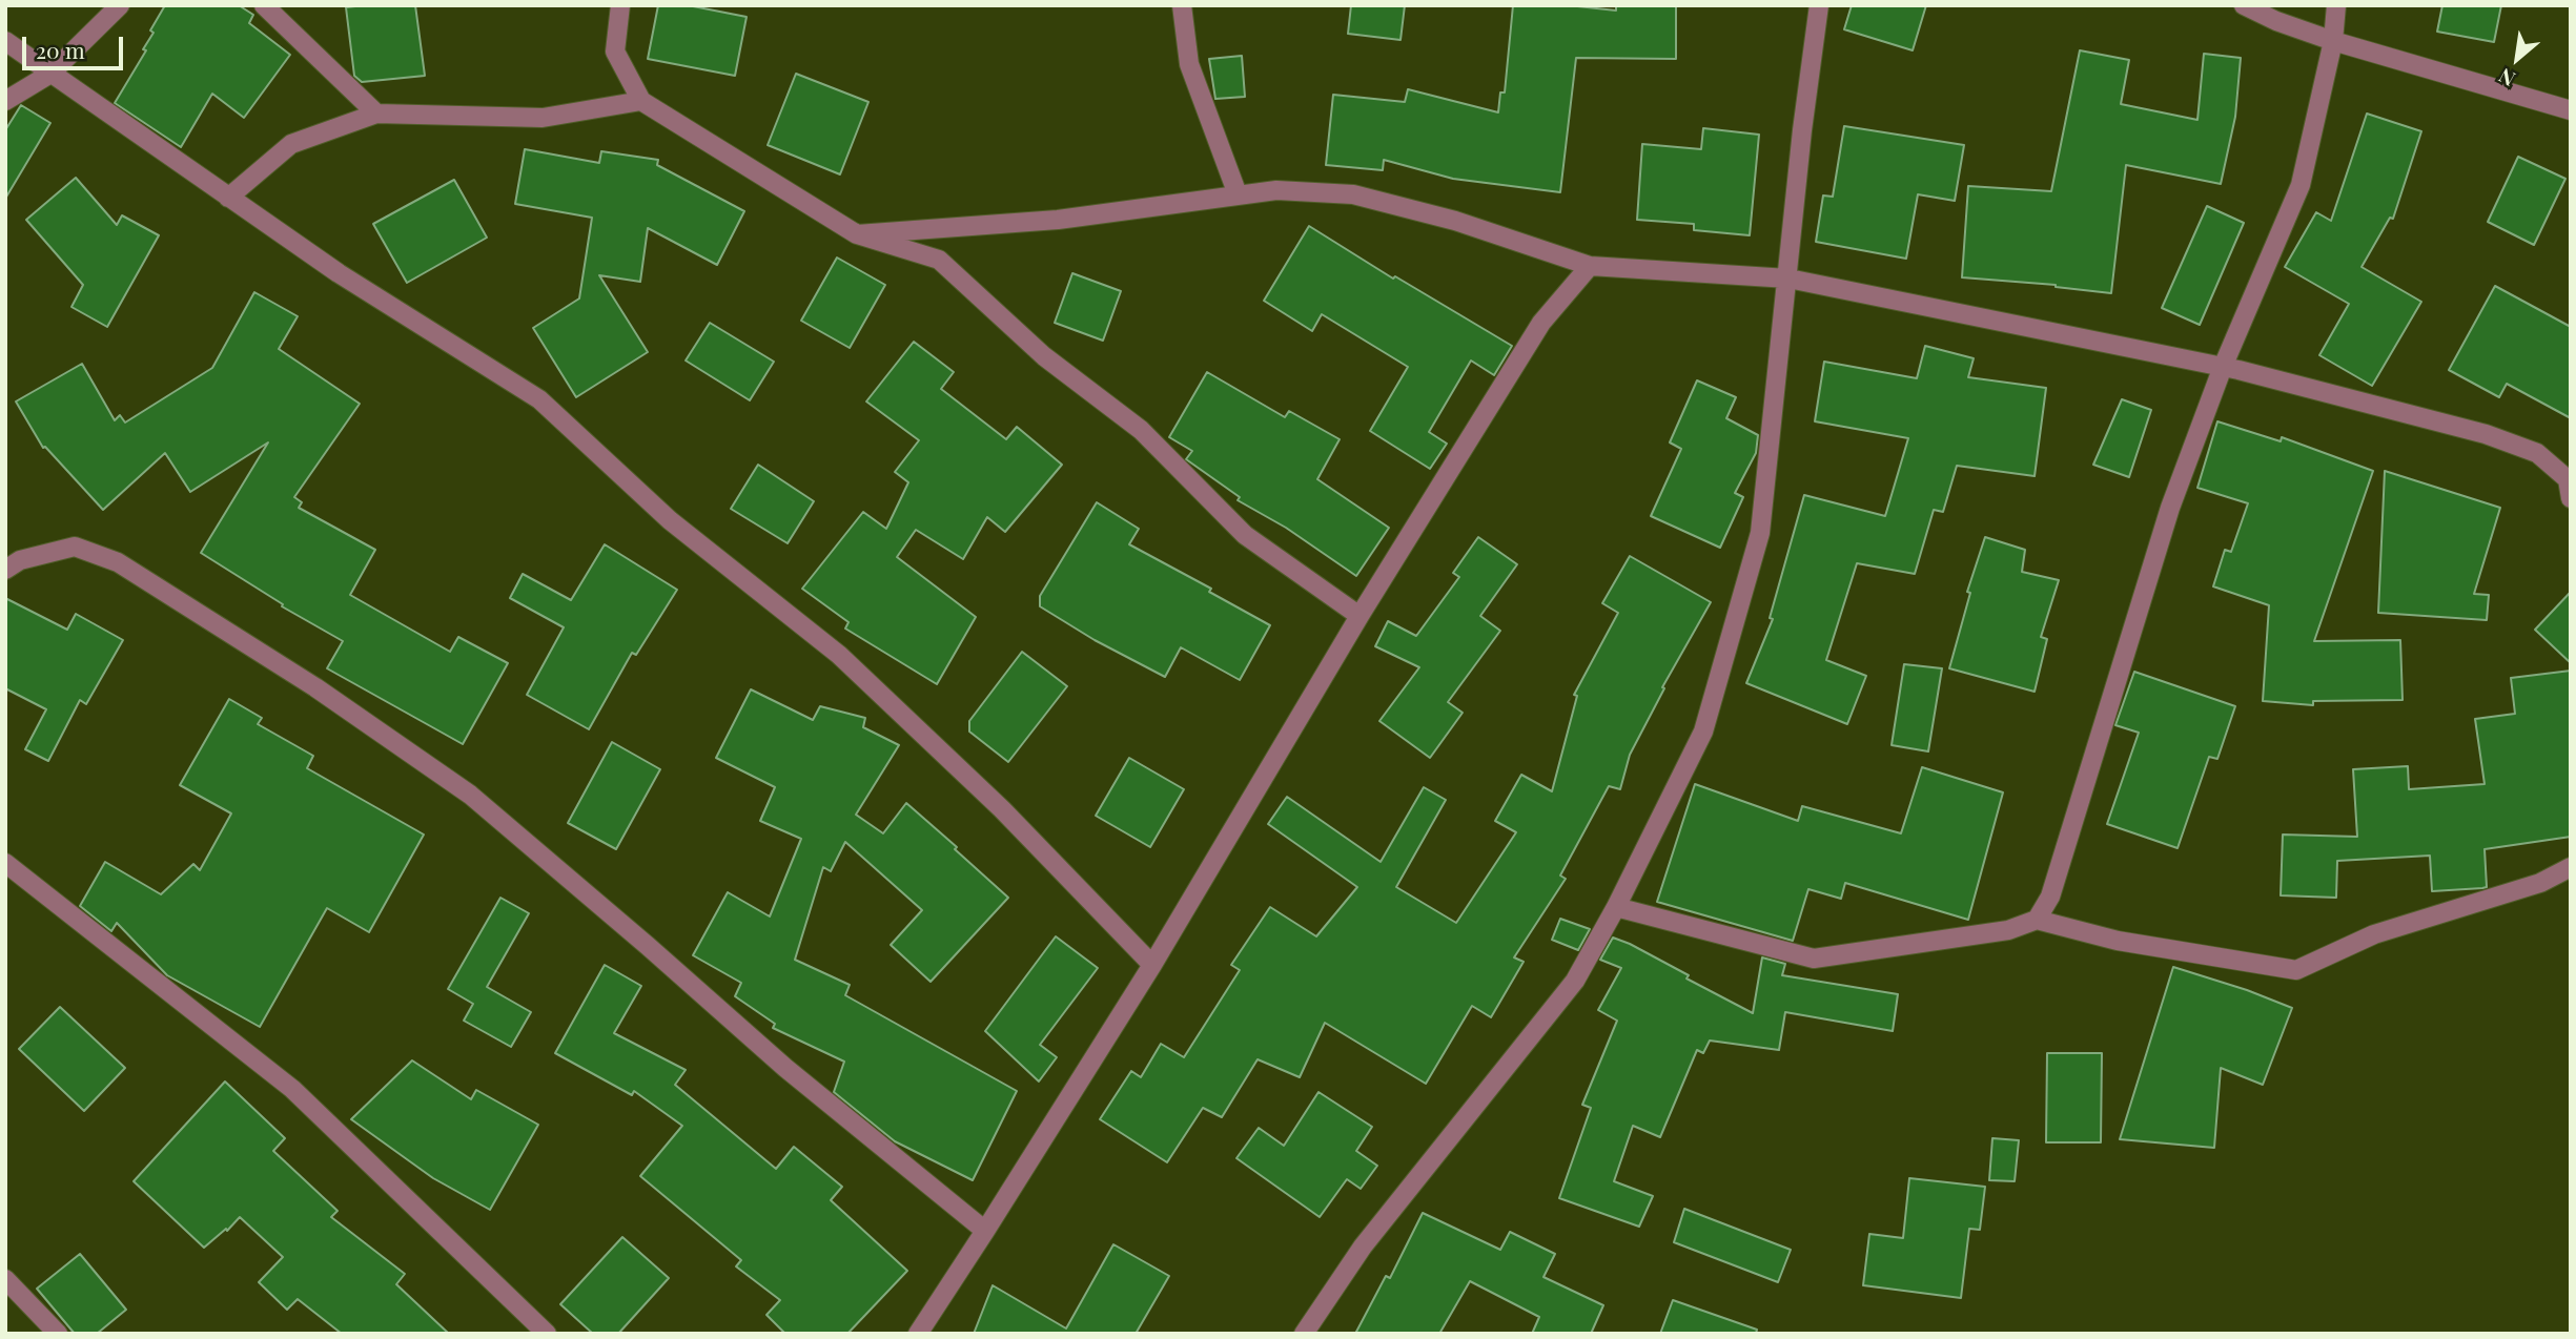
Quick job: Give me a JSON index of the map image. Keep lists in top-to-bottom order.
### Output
{
  "scale_bar": "20 m",
  "north": "bottom left"
}
